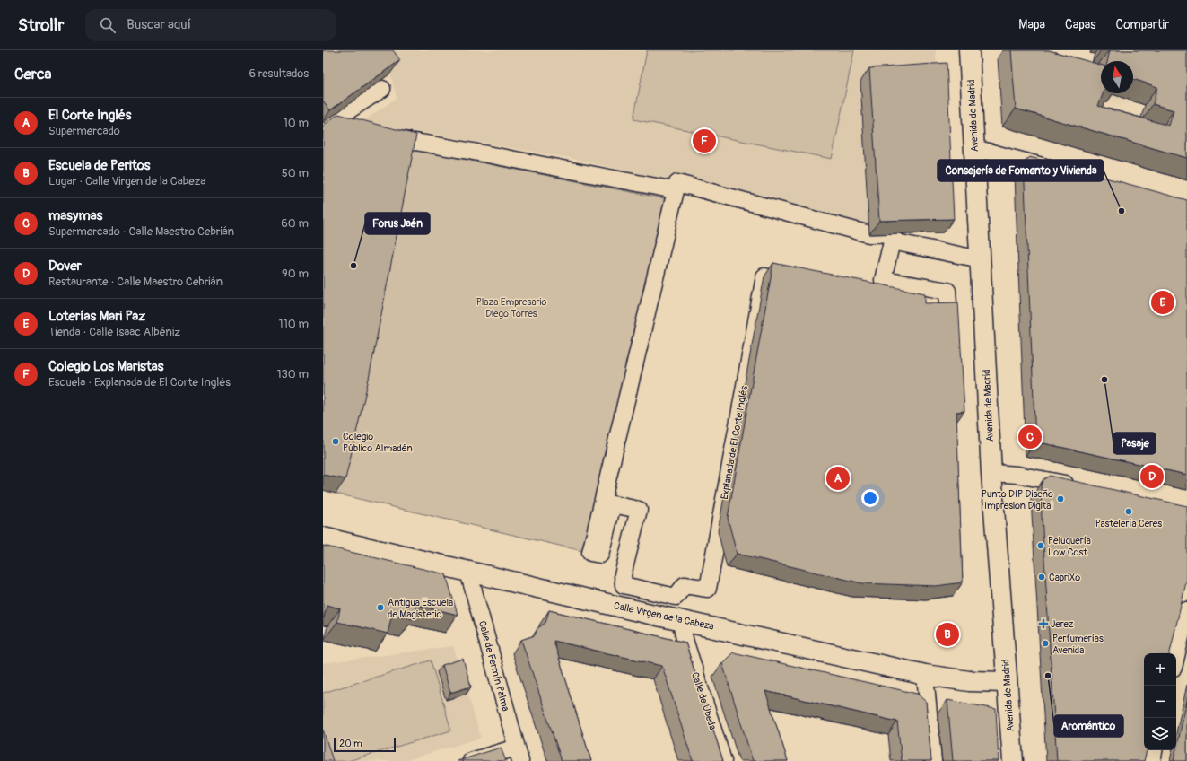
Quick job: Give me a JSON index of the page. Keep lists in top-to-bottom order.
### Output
{
  "streets": {
    "street": [
      "Avenida de Madrid",
      "Explanada de El Corte Inglés",
      "Calle Virgen de la Cabeza",
      "Calle de Fermín Palma",
      "Calle de Úbeda"
    ]
  },
  "crossings": [
    ["Avenida de Madrid", "Calle Virgen de la Cabeza"],
    ["Calle Virgen de la Cabeza", "Calle de Fermín Palma"],
    ["Calle Virgen de la Cabeza", "Calle de Úbeda"]
  ],
  "parks": ["Plaza Empresario Diego Torres"],
  "places": {
    "other": [
      "Consejería de Fomento y Vivienda",
      "Forus Jaén",
      "Pasaje",
      "Colegio Público Almadén",
      "Punto DIP Diseño Impresion Digital",
      "Pastelería Ceres",
      "Peluquería Low Cost",
      "CapriXo",
      "Antigua Escuela de Magisterio",
      "Perfumerías Avenida",
      "Aromántico"
    ],
    "health": ["Jerez"]
  },
  "scale_bar": "20 m",
  "north": "top",
  "page": {
    "header": "Strollr",
    "search": "Buscar aquí",
    "nav": ["Mapa", "Capas", "Compartir"],
    "heading": ["Cerca", "6 resultados"],
    "list": [
      {
        "mark": "A",
        "name": "El Corte Inglés",
        "note": "Supermercado",
        "value": "10 m"
      },
      {
        "mark": "B",
        "name": "Escuela de Peritos",
        "note": "Lugar · Calle Virgen de la Cabeza",
        "value": "50 m"
      },
      {
        "mark": "C",
        "name": "masymas",
        "note": "Supermercado · Calle Maestro Cebrián",
        "value": "60 m"
      },
      {
        "mark": "D",
        "name": "Dover",
        "note": "Restaurante · Calle Maestro Cebrián",
        "value": "90 m"
      },
      {
        "mark": "E",
        "name": "Loterías Mari Paz",
        "note": "Tienda · Calle Isaac Albéniz",
        "value": "110 m"
      },
      {
        "mark": "F",
        "name": "Colegio Los Maristas",
        "note": "Escuela · Explanada de El Corte Inglés",
        "value": "130 m"
      }
    ],
    "pins": [
      "F",
      "E",
      "C",
      "D",
      "A",
      "B"
    ],
    "map_buttons": ["+", "−"],
    "scale": "20 m"
  }
}
